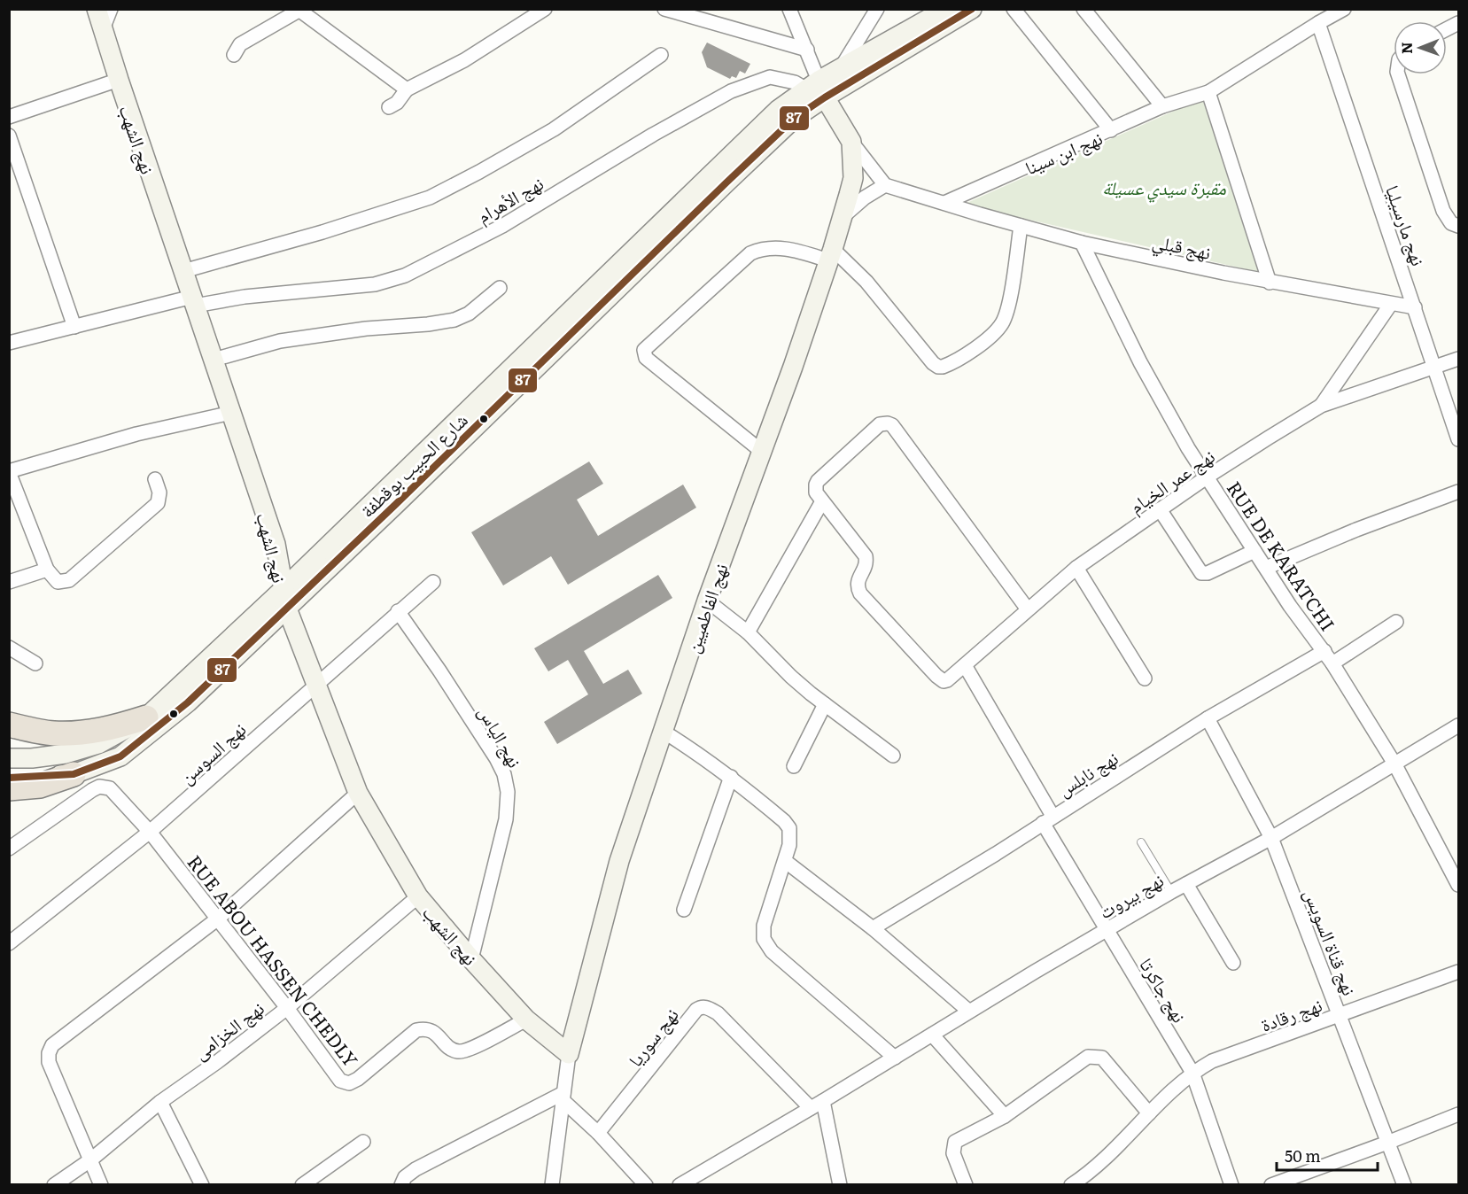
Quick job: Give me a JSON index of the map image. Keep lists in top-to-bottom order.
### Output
{
  "streets": {
    "main road": ["نهج الشهب", "شارع الحبيب بوقطفة", "نهج الفاطميين"],
    "street": [
      "نهج ابن سينا",
      "نهج الأهرام",
      "نهج مارسيليا",
      "نهج قبلي",
      "نهج عمر الخيام",
      "RUE DE KARATCHI",
      "نهج الياس",
      "نهج السوسن",
      "نهج نابلس",
      "نهج بيروت",
      "نهج قناة السويس",
      "RUE ABOU HASSEN CHEDLY",
      "نهج جاكرتا",
      "نهج رقادة",
      "نهج الخزامى",
      "نهج سوريا"
    ]
  },
  "crossings": [
    ["نهج الشهب", "نهج الأهرام"],
    ["نهج الشهب", "شارع الحبيب بوقطفة"],
    ["نهج الشهب", "نهج الفاطميين"],
    ["نهج الشهب", "نهج الياس"],
    ["نهج الشهب", "نهج السوسن"],
    ["نهج الشهب", "RUE ABOU HASSEN CHEDLY"],
    ["نهج الشهب", "نهج الخزامى"],
    ["نهج ابن سينا", "نهج مارسيليا"],
    ["نهج ابن سينا", "نهج قبلي"],
    ["نهج الأهرام", "شارع الحبيب بوقطفة"],
    ["نهج مارسيليا", "نهج قبلي"],
    ["نهج مارسيليا", "نهج عمر الخيام"],
    ["نهج قبلي", "RUE DE KARATCHI"],
    ["نهج عمر الخيام", "RUE DE KARATCHI"],
    ["نهج عمر الخيام", "نهج جاكرتا"],
    ["RUE DE KARATCHI", "نهج نابلس"],
    ["RUE DE KARATCHI", "نهج بيروت"],
    ["نهج الياس", "نهج السوسن"],
    ["نهج السوسن", "RUE ABOU HASSEN CHEDLY"],
    ["نهج نابلس", "نهج قناة السويس"],
    ["نهج نابلس", "نهج جاكرتا"],
    ["نهج بيروت", "نهج قناة السويس"],
    ["نهج بيروت", "نهج جاكرتا"],
    ["نهج بيروت", "نهج سوريا"],
    ["نهج قناة السويس", "نهج رقادة"],
    ["RUE ABOU HASSEN CHEDLY", "نهج الخزامى"],
    ["نهج جاكرتا", "نهج رقادة"]
  ],
  "parks": ["مقبرة سيدي عسيلة"],
  "lines": ["transit line 87"],
  "scale_bar": "50 m",
  "north": "left"
}
